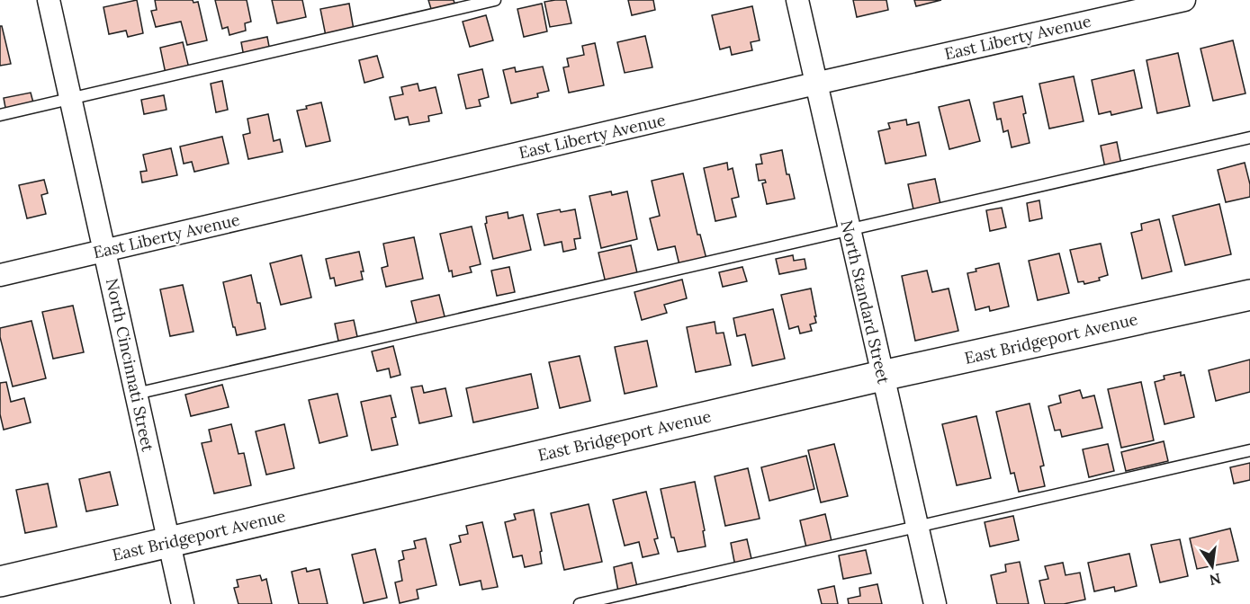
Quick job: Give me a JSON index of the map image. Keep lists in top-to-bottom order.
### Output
{
  "streets": {
    "street": [
      "East Liberty Avenue",
      "North Standard Street",
      "East Bridgeport Avenue",
      "North Cincinnati Street"
    ]
  },
  "crossings": [
    ["East Liberty Avenue", "North Standard Street"],
    ["East Liberty Avenue", "North Cincinnati Street"],
    ["North Standard Street", "East Bridgeport Avenue"],
    ["East Bridgeport Avenue", "North Cincinnati Street"]
  ],
  "north": "bottom"
}
